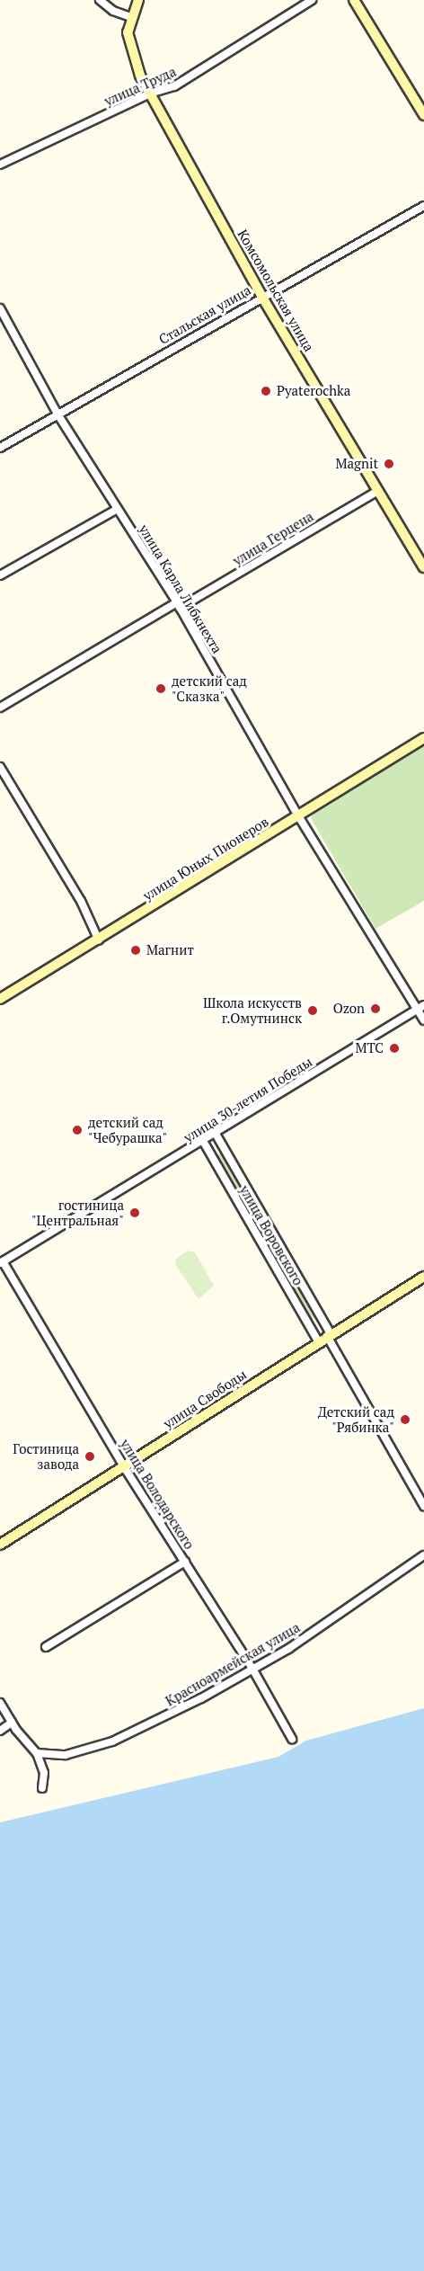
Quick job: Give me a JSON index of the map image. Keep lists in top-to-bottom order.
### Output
{
  "streets": {
    "main road": ["Комсомольская улица", "улица Юных Пионеров", "улица Свободы"],
    "street": [
      "улица Труда",
      "Стальская улица",
      "улица Герцена",
      "улица Карла Либкнехта",
      "улица 30-летия Победы",
      "улица Воровского",
      "улица Володарского",
      "Красноармейская улица"
    ]
  },
  "crossings": [
    ["улица Труда", "Комсомольская улица"],
    ["Комсомольская улица", "Стальская улица"],
    ["Комсомольская улица", "улица Герцена"],
    ["Стальская улица", "улица Карла Либкнехта"],
    ["улица Герцена", "улица Карла Либкнехта"],
    ["улица Карла Либкнехта", "улица Юных Пионеров"],
    ["улица Карла Либкнехта", "улица 30-летия Победы"],
    ["улица 30-летия Победы", "улица Воровского"],
    ["улица 30-летия Победы", "улица Володарского"],
    ["улица Воровского", "улица Свободы"],
    ["улица Свободы", "улица Володарского"],
    ["улица Володарского", "Красноармейская улица"]
  ],
  "places": [
    "Pyaterochka",
    "Magnit",
    "детский сад \"Сказка\"",
    "Магнит",
    "Ozon",
    "Школа искусств г.Омутнинск",
    "МТС",
    "детский сад \"Чебурашка\"",
    "гостиница \"Центральная\"",
    "Детский сад \"Рябинка\"",
    "Гостиница завода"
  ]
}
